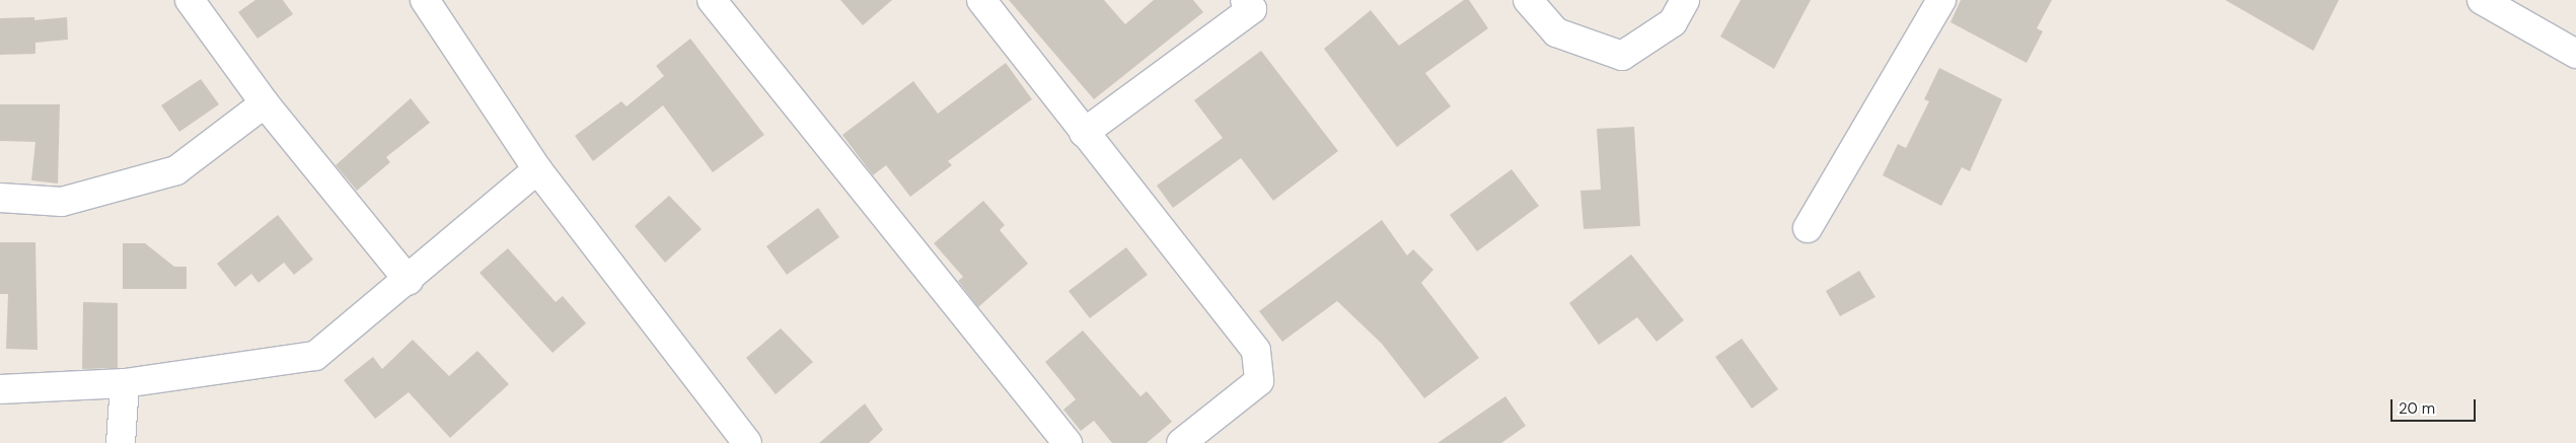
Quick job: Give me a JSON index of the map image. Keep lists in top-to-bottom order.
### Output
{
  "scale_bar": "20 m"
}
